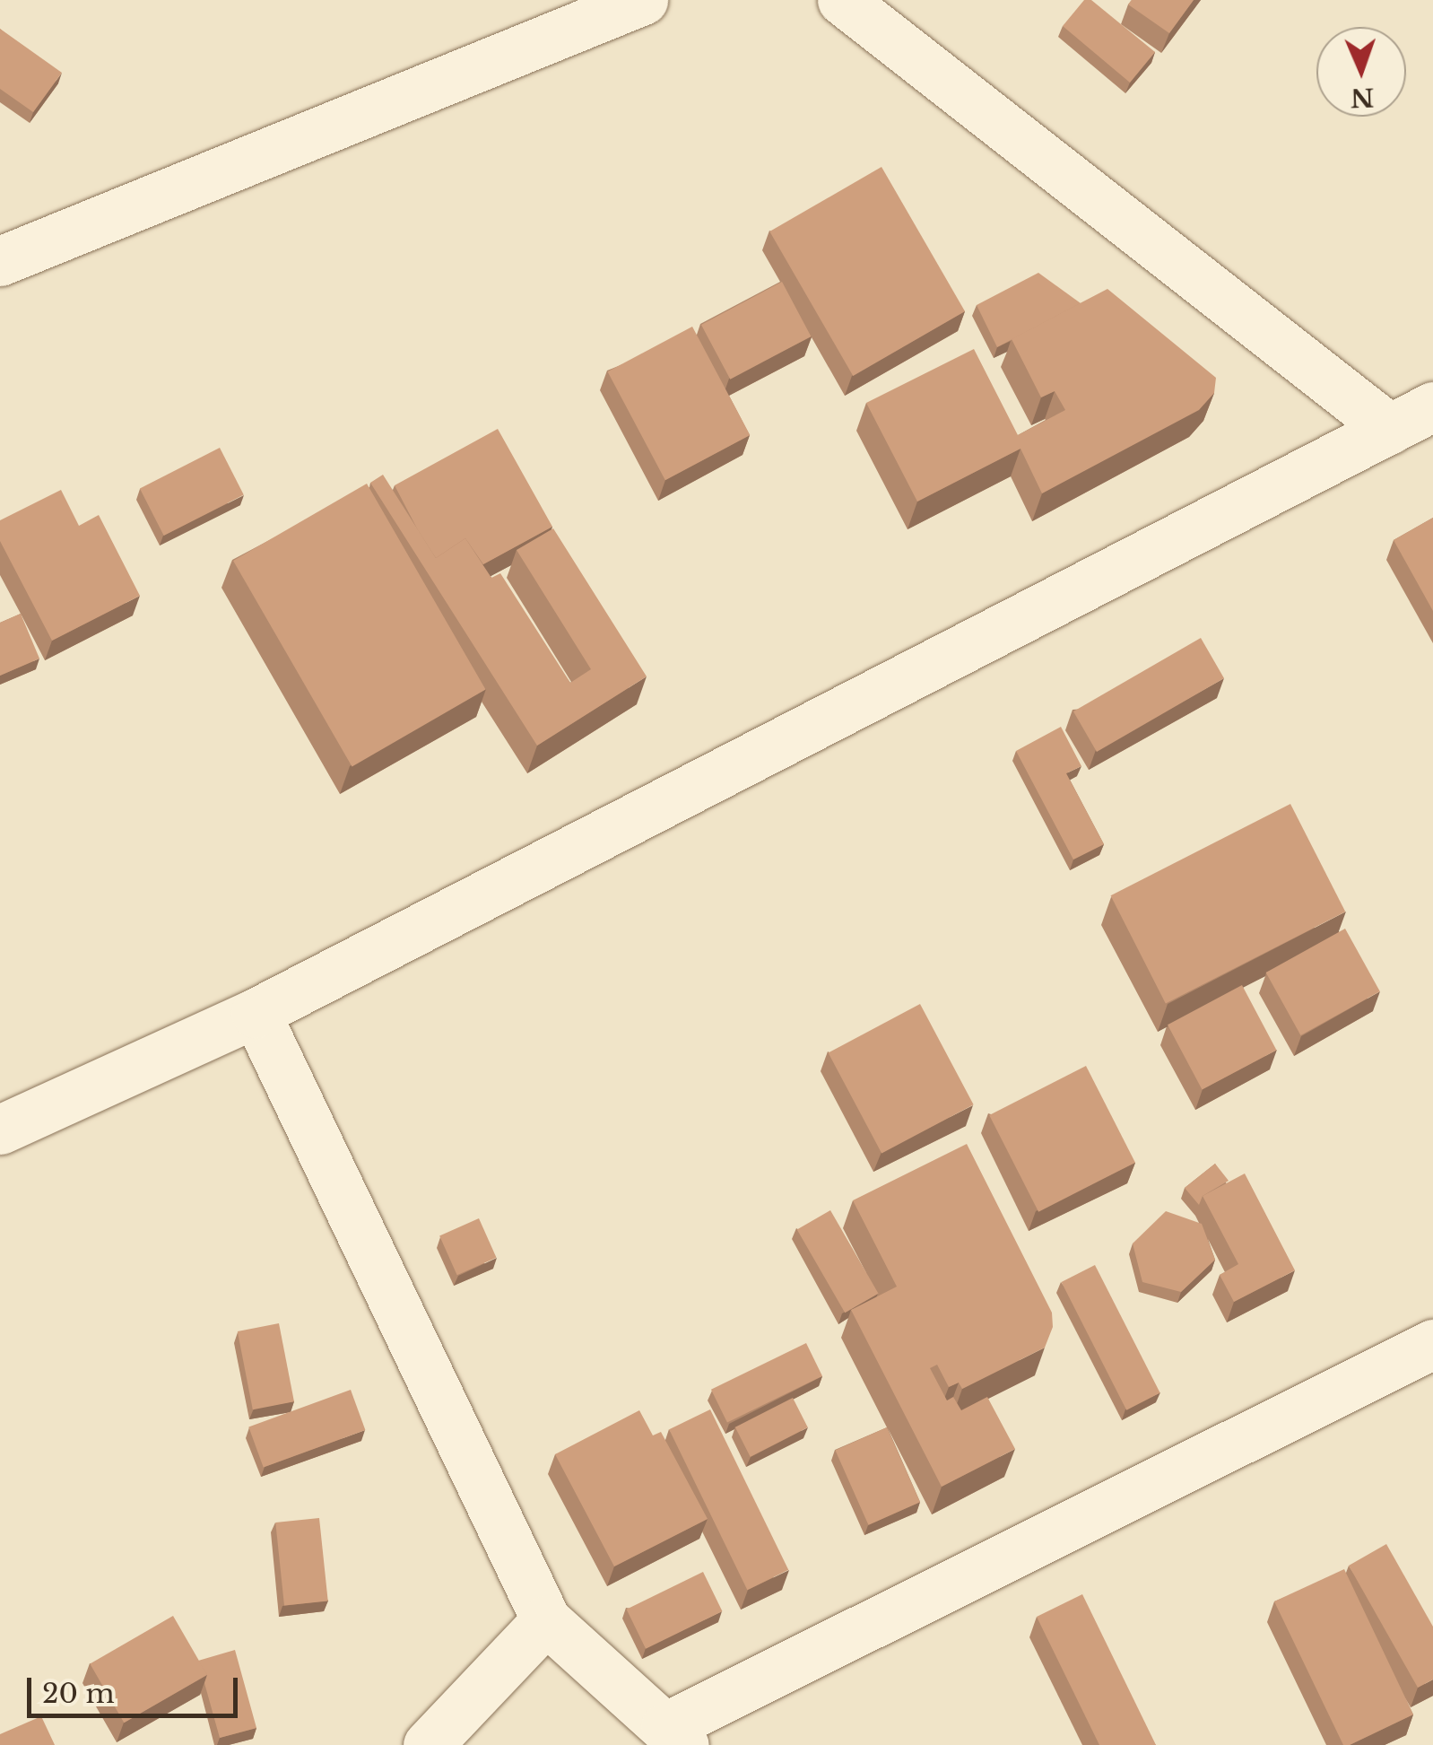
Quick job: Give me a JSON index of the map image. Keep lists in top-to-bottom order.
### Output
{
  "scale_bar": "20 m",
  "north": "bottom"
}
